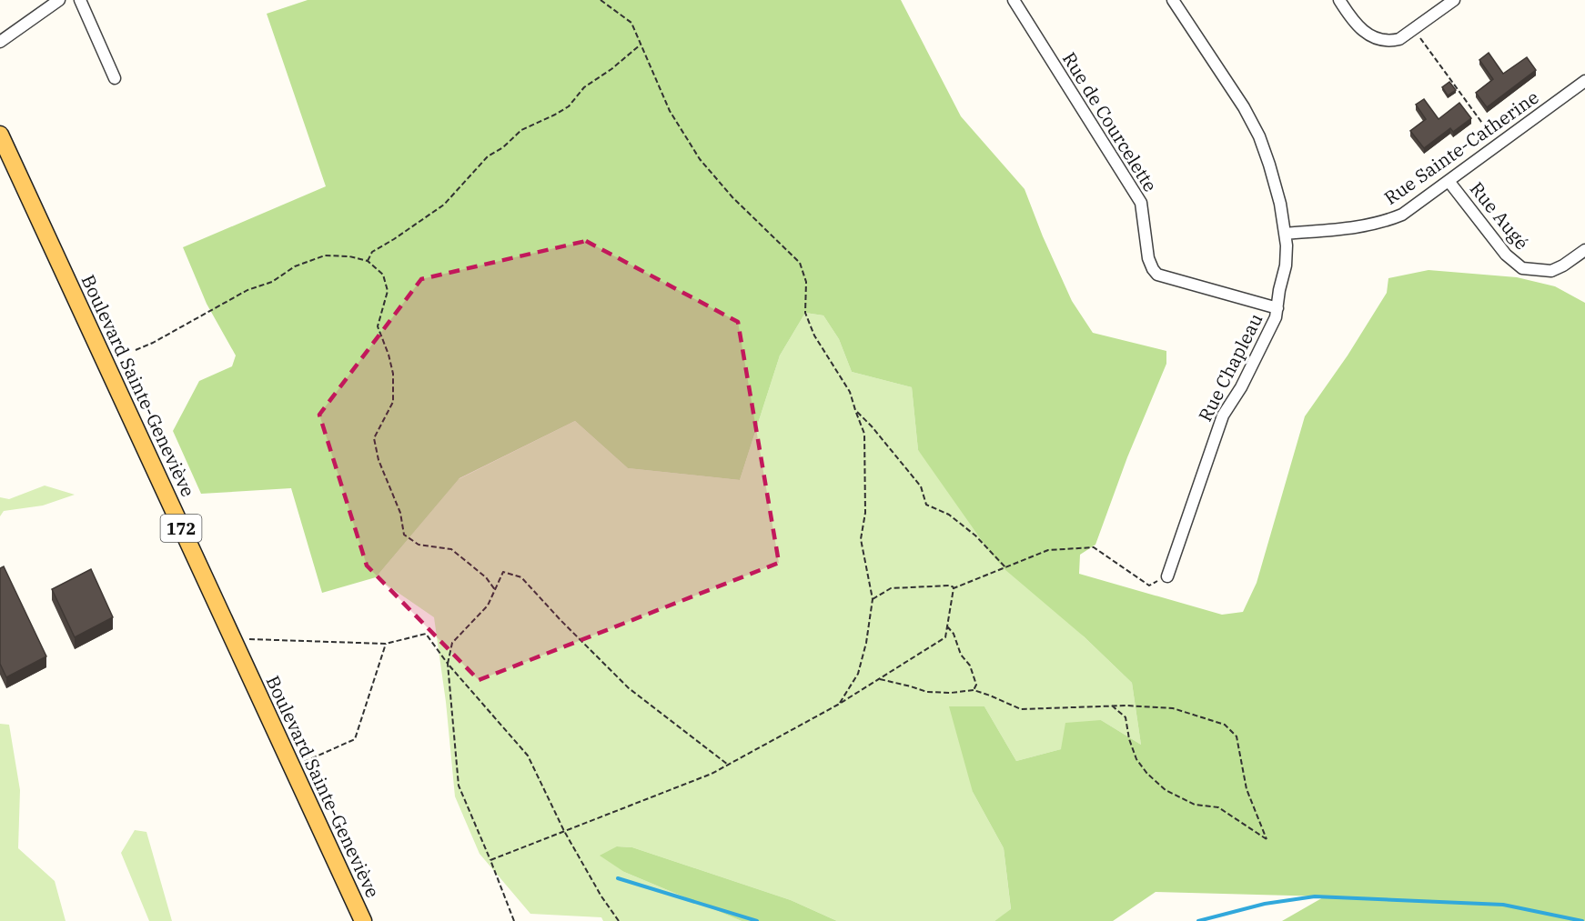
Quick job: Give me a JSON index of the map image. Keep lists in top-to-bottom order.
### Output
{
  "streets": {
    "main road": ["Boulevard Sainte-Geneviève", "172"],
    "street": [
      "Rue de Courcelette",
      "Rue Sainte-Catherine",
      "Rue Augé",
      "Rue Chapleau"
    ]
  },
  "crossings": [
    ["Rue de Courcelette", "Rue Chapleau"],
    ["Rue Sainte-Catherine", "Rue Augé"],
    ["Rue Sainte-Catherine", "Rue Chapleau"]
  ]
}
